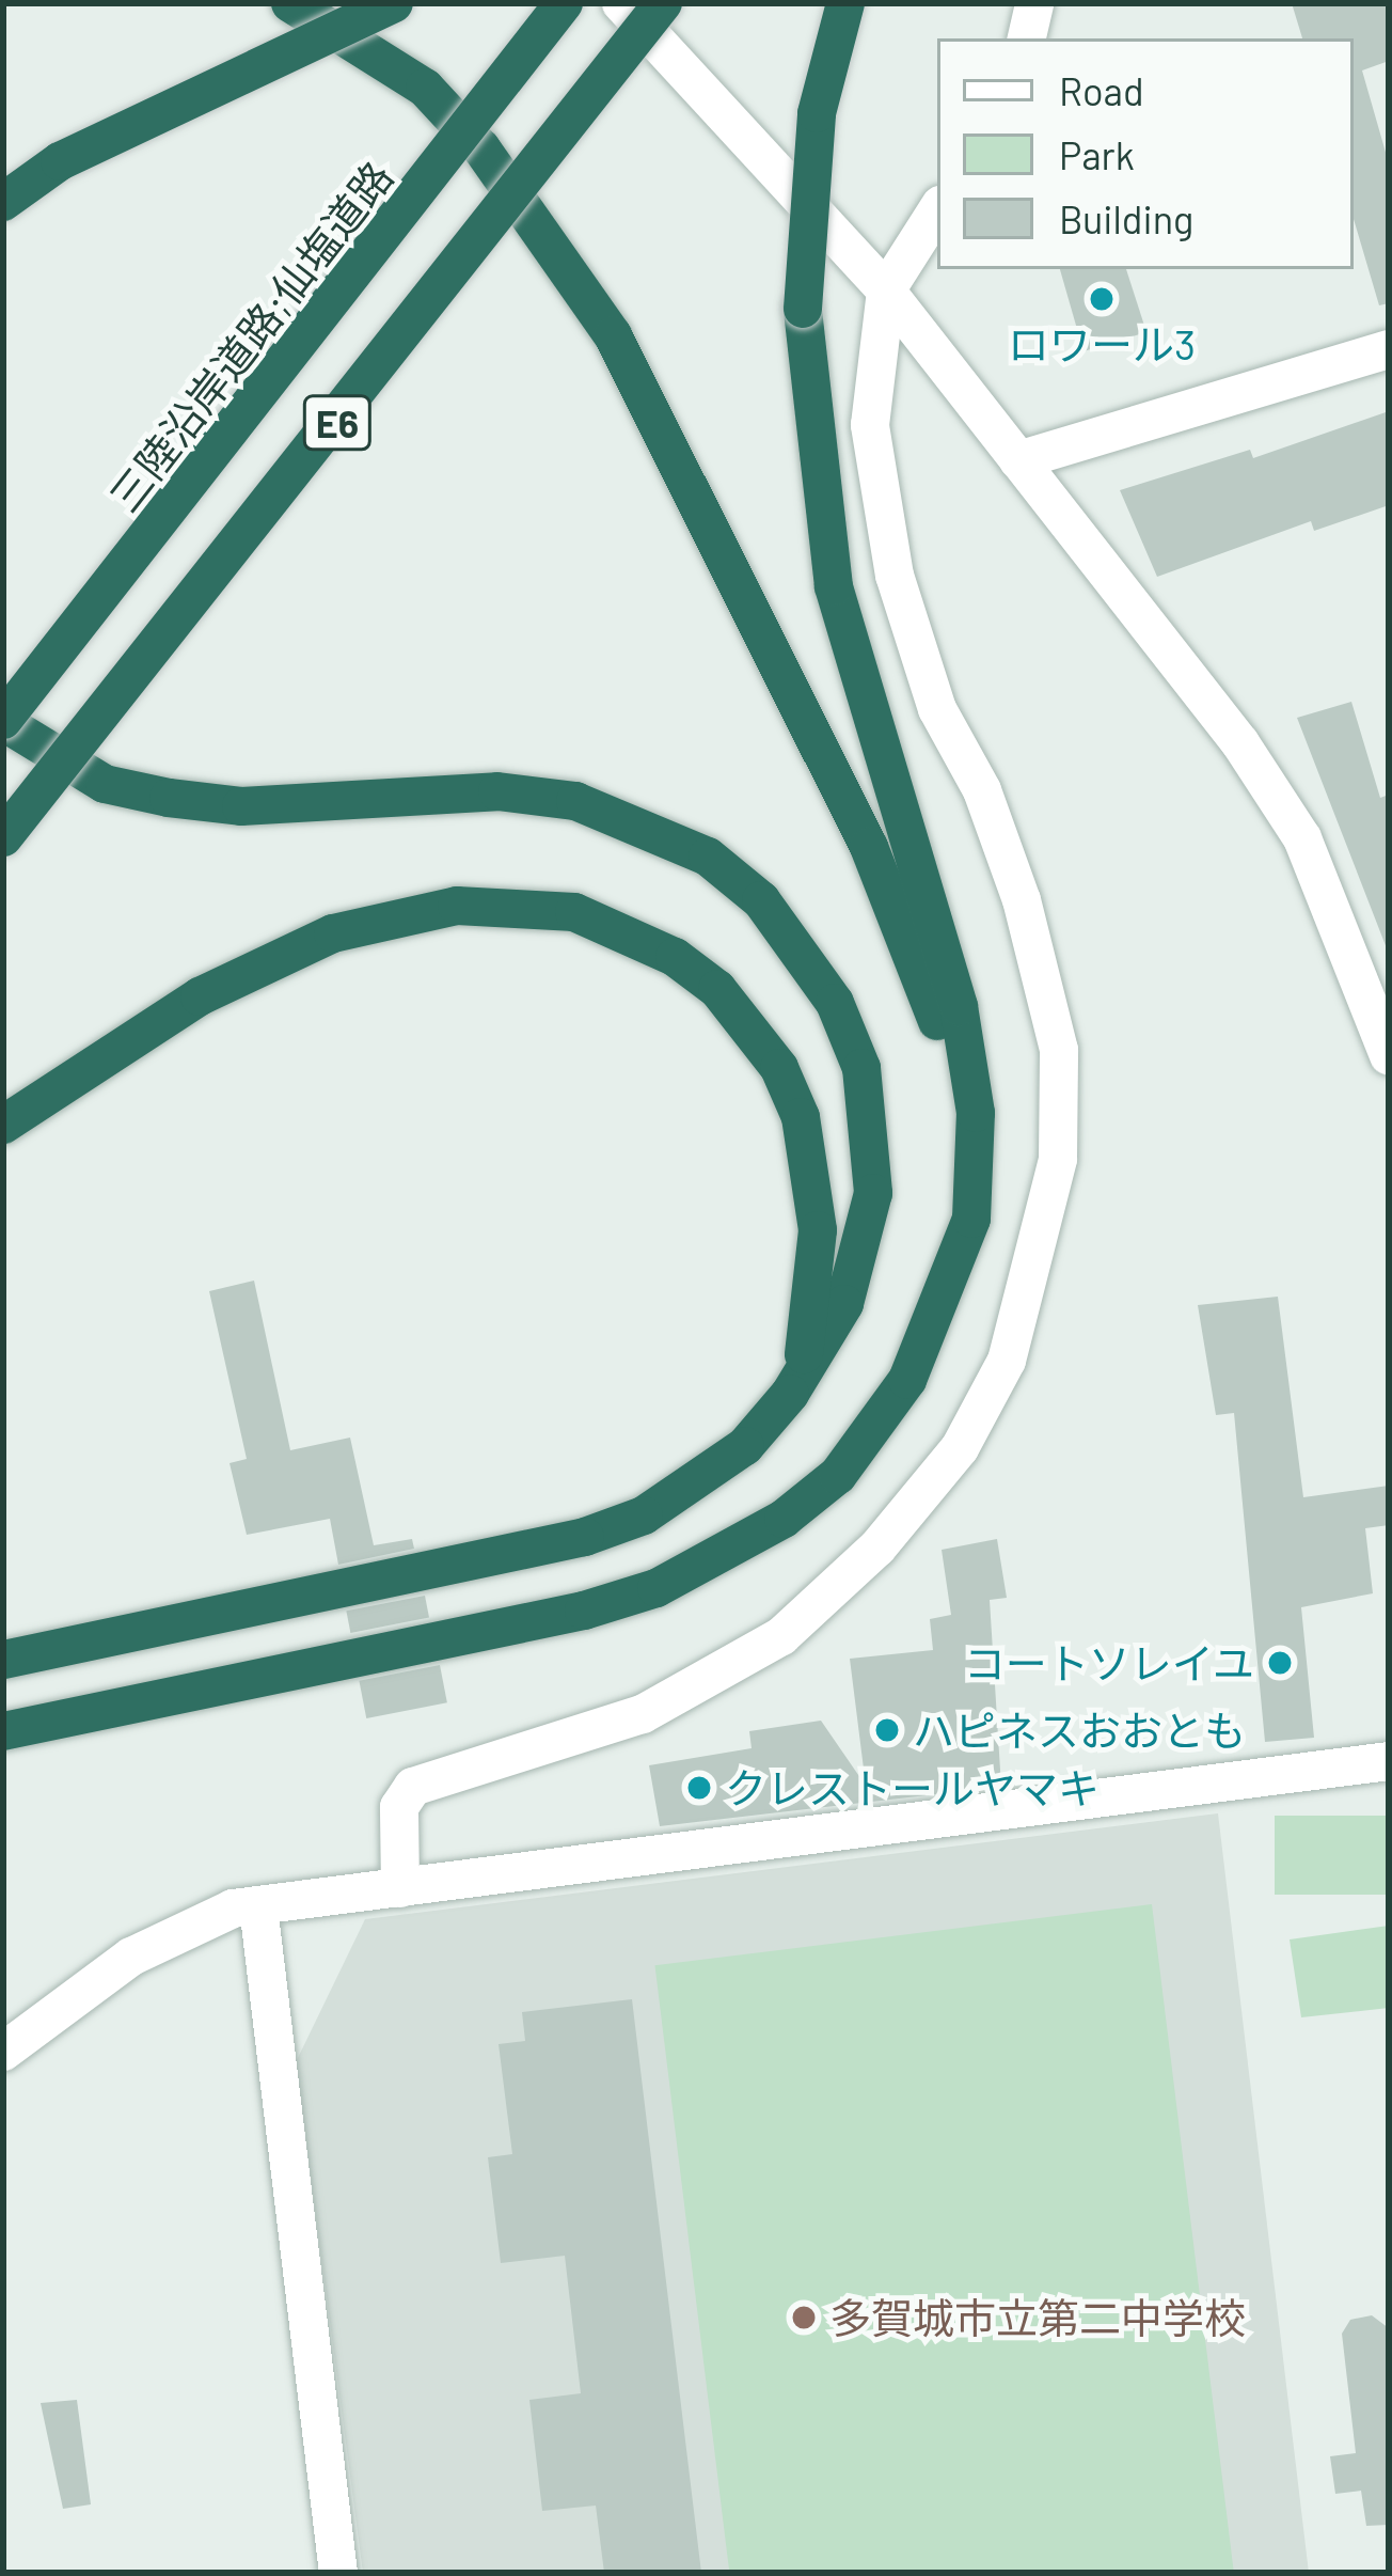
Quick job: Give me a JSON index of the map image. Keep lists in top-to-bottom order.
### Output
{
  "streets": {
    "highway": ["三陸沿岸道路;仙塩道路", "E6"]
  },
  "places": [
    "ロワール3",
    "コートソレイユ",
    "ハピネスおおとも",
    "クレストールヤマキ",
    "多賀城市立第二中学校"
  ],
  "legend": ["Road", "Park", "Building"]
}
